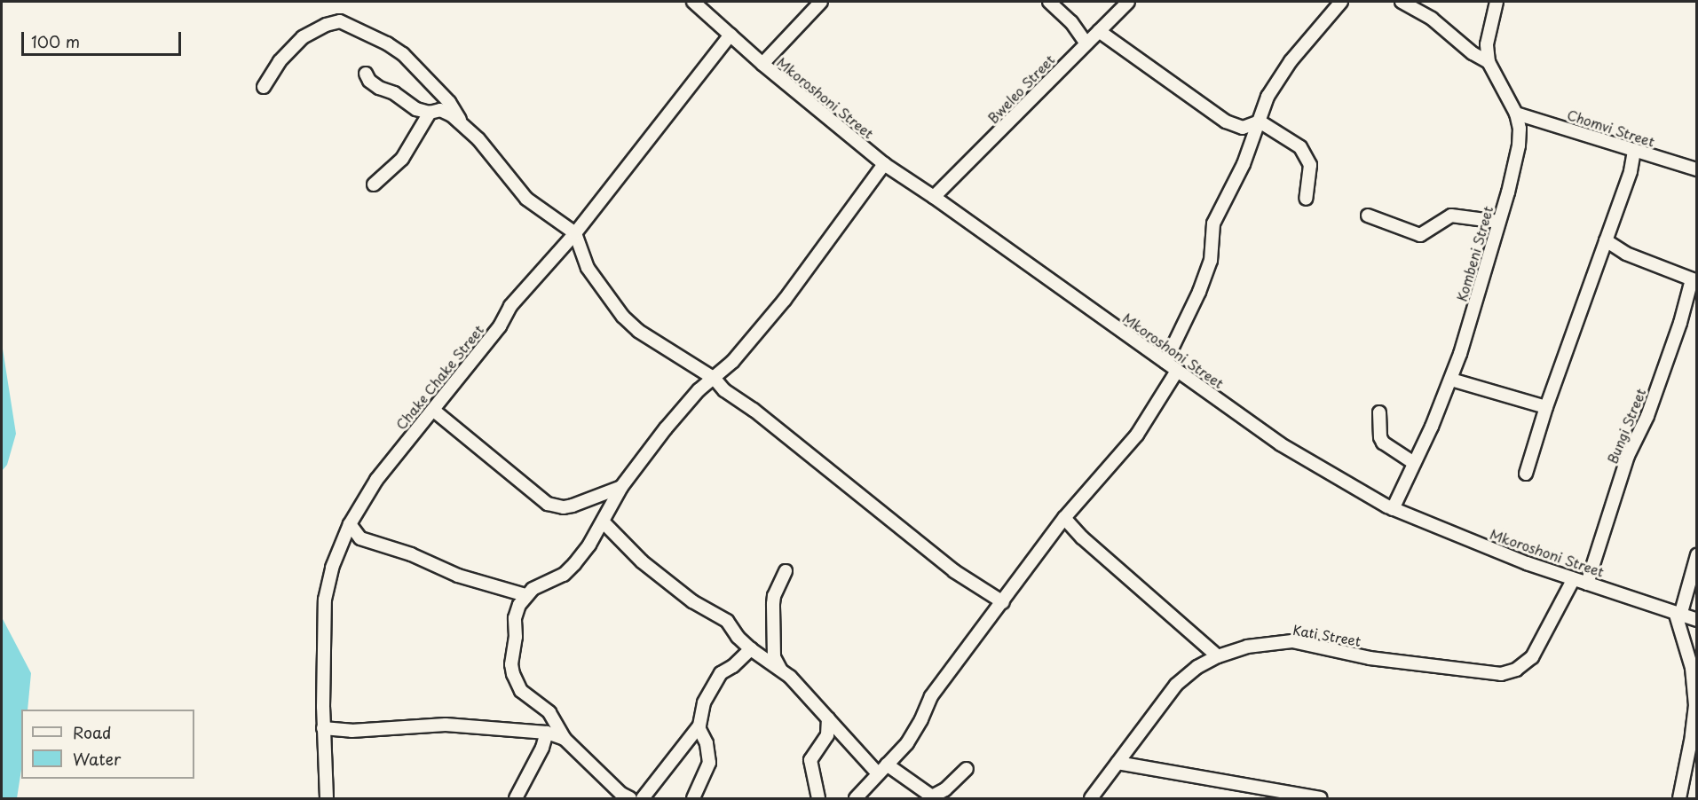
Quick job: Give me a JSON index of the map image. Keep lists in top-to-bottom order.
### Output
{
  "streets": {
    "street": [
      "Bweleo Street",
      "Mkoroshoni Street",
      "Chomvi Street",
      "Kombeni Street",
      "Chake Chake Street",
      "Bungi Street",
      "Kati Street"
    ]
  },
  "crossings": [
    ["Bweleo Street", "Mkoroshoni Street"],
    ["Mkoroshoni Street", "Kombeni Street"],
    ["Mkoroshoni Street", "Chake Chake Street"],
    ["Mkoroshoni Street", "Bungi Street"],
    ["Mkoroshoni Street", "Kati Street"],
    ["Chomvi Street", "Kombeni Street"]
  ],
  "legend": ["Road", "Water"],
  "scale_bar": "100 m"
}
